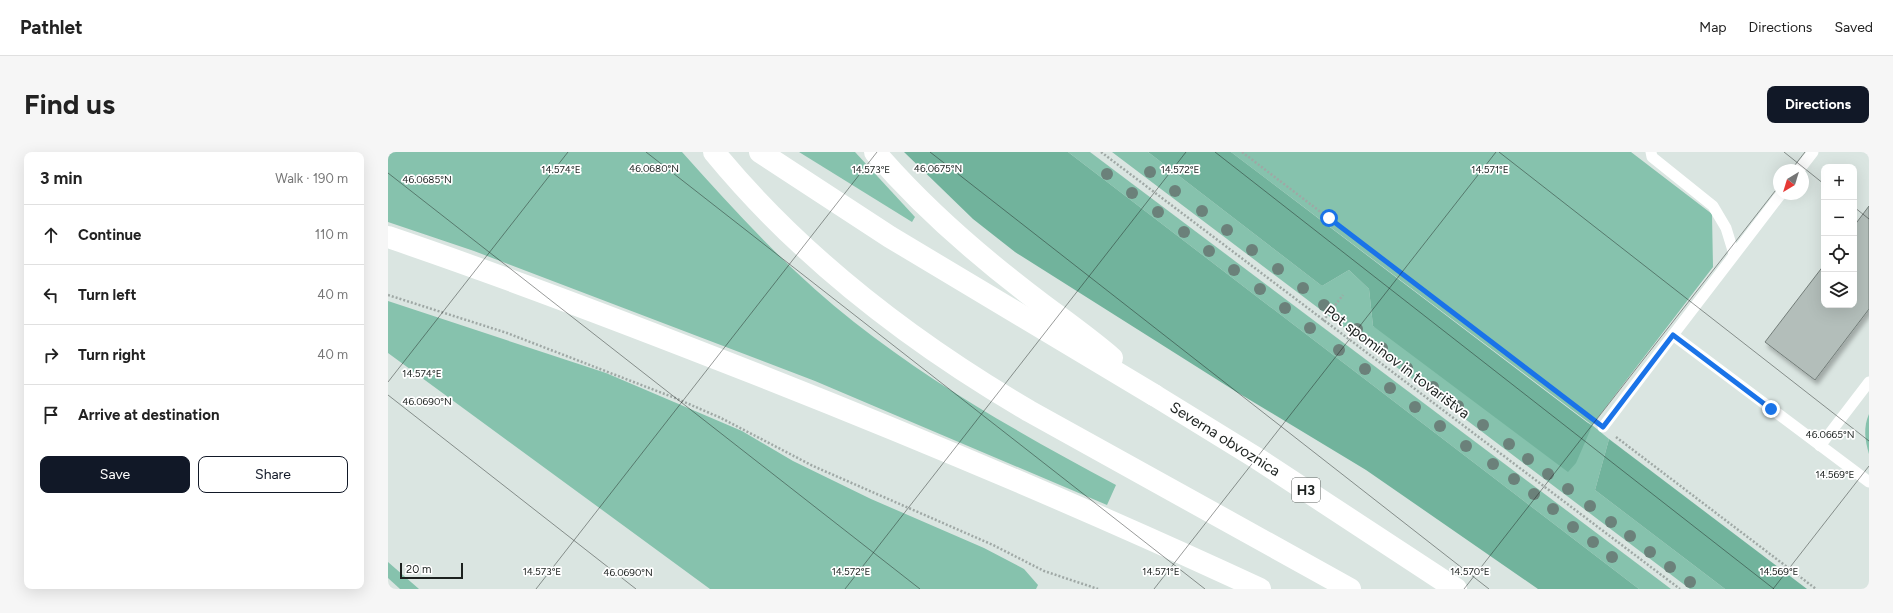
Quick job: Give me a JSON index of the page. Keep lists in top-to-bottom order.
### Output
{
  "streets": {
    "highway": ["Severna obvoznica", "H3"],
    "path": ["Pot spominov in tovarištva"]
  },
  "scale_bar": "20 m",
  "north": "bottom left",
  "page": {
    "header": "Pathlet",
    "nav": ["Map", "Directions", "Saved"],
    "buttons": [
      "Directions",
      ["Save", "Share"]
    ],
    "title": "Find us",
    "heading": ["3 min", "Walk · 190 m"],
    "map_buttons": ["+", "−"],
    "list": [
      ["Continue", "110 m"],
      ["Turn left", "40 m"],
      ["Turn right", "40 m"],
      "Arrive at destination"
    ],
    "scale": "20 m"
  },
  "coordinates": [
    "46.0680°N",
    "46.0675°N",
    "14.574°E",
    "14.571°E",
    "14.573°E",
    "14.572°E",
    "46.0685°N",
    "46.0690°N",
    "46.0665°N",
    "14.569°E",
    "14.570°E"
  ]
}
